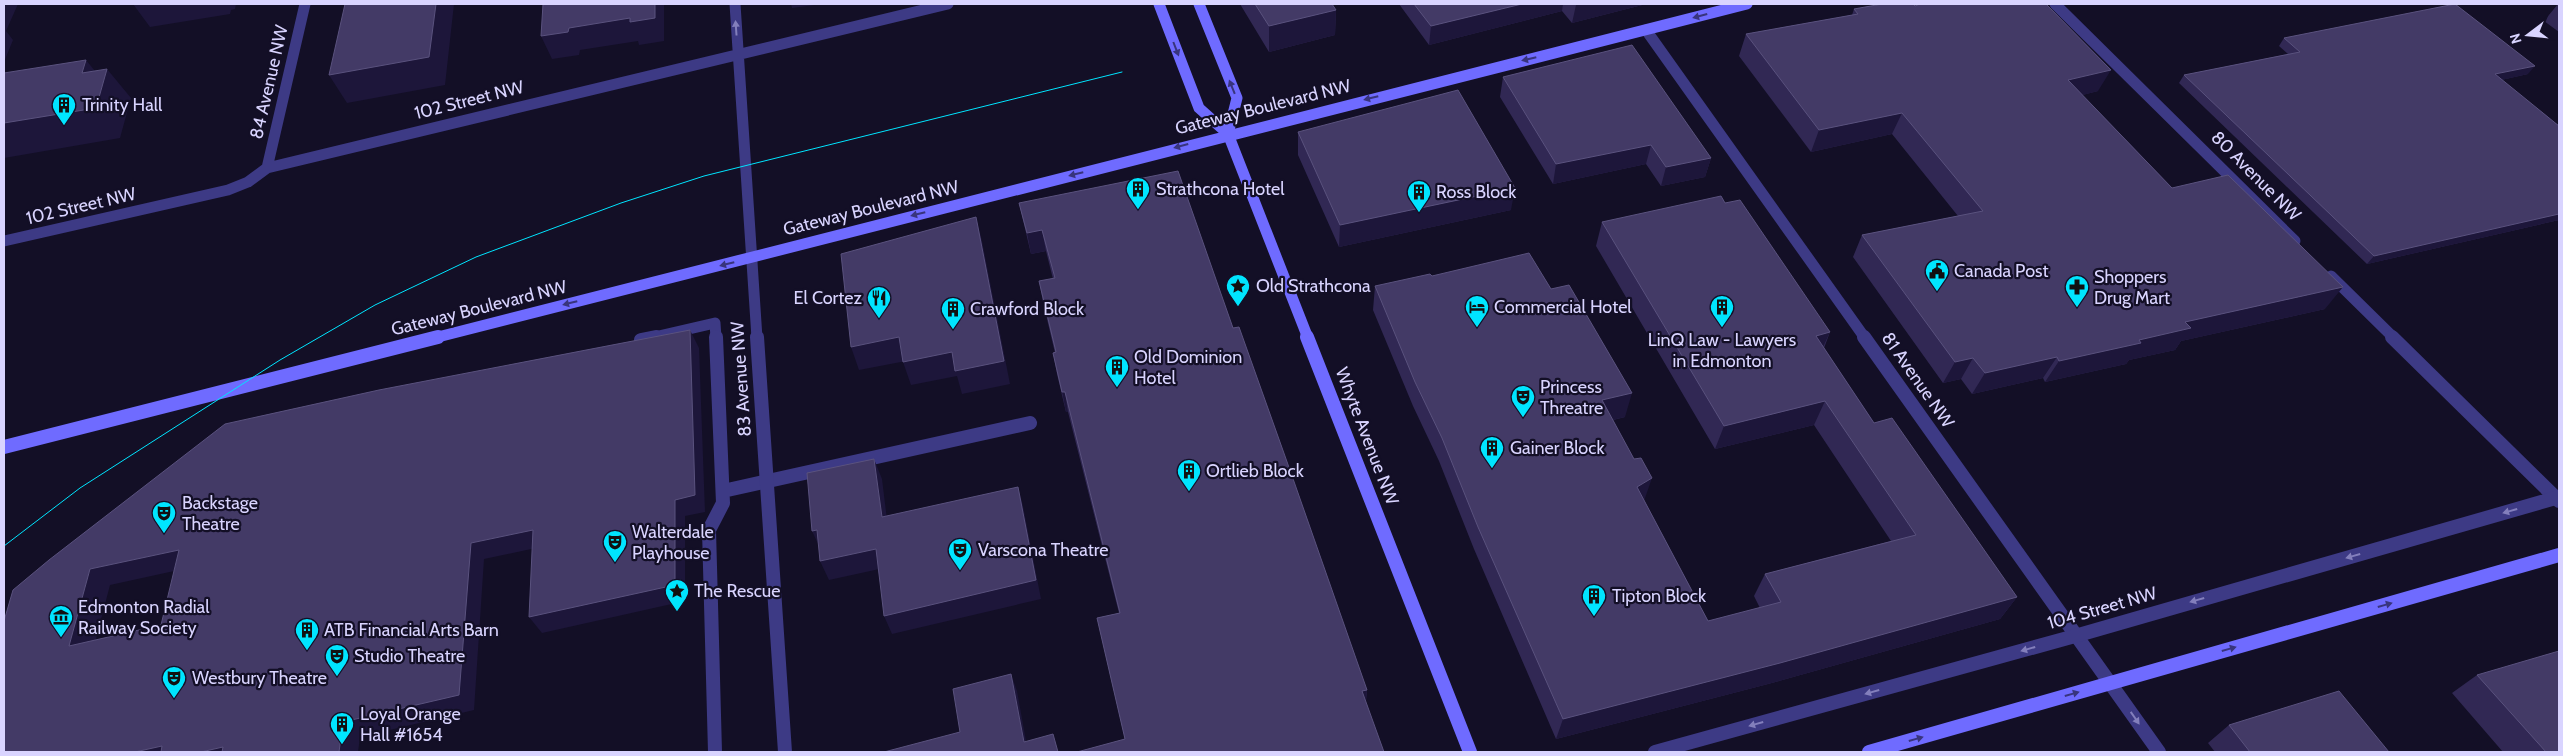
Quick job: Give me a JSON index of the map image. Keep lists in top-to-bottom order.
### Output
{
  "streets": {
    "main road": ["Gateway Boulevard NW", "Whyte Avenue NW"],
    "street": [
      "84 Avenue NW",
      "102 Street NW",
      "80 Avenue NW",
      "83 Avenue NW",
      "81 Avenue NW",
      "104 Street NW"
    ]
  },
  "crossings": [
    ["84 Avenue NW", "102 Street NW"],
    ["102 Street NW", "83 Avenue NW"],
    ["Gateway Boulevard NW", "83 Avenue NW"],
    ["Gateway Boulevard NW", "81 Avenue NW"],
    ["Gateway Boulevard NW", "Whyte Avenue NW"],
    ["81 Avenue NW", "104 Street NW"]
  ],
  "one_way": ["Gateway Boulevard NW", "104 Street NW"],
  "places": {
    "building": [
      "Trinity Hall",
      "Strathcona Hotel",
      "Ross Block",
      "LinQ Law - Lawyers in Edmonton",
      "Crawford Block",
      "Old Dominion Hotel",
      "Gainer Block",
      "Ortlieb Block",
      "Tipton Block",
      "ATB Financial Arts Barn",
      "Loyal Orange Hall #1654"
    ],
    "public building": ["Canada Post"],
    "place": ["Old Strathcona", "The Rescue"],
    "pharmacy": ["Shoppers Drug Mart"],
    "restaurant": ["El Cortez"],
    "hotel": ["Commercial Hotel"],
    "theatre": [
      "Princess Threatre",
      "Backstage Theatre",
      "Walterdale Playhouse",
      "Varscona Theatre",
      "Studio Theatre",
      "Westbury Theatre"
    ],
    "museum": ["Edmonton Radial Railway Society"]
  },
  "north": "left"
}
